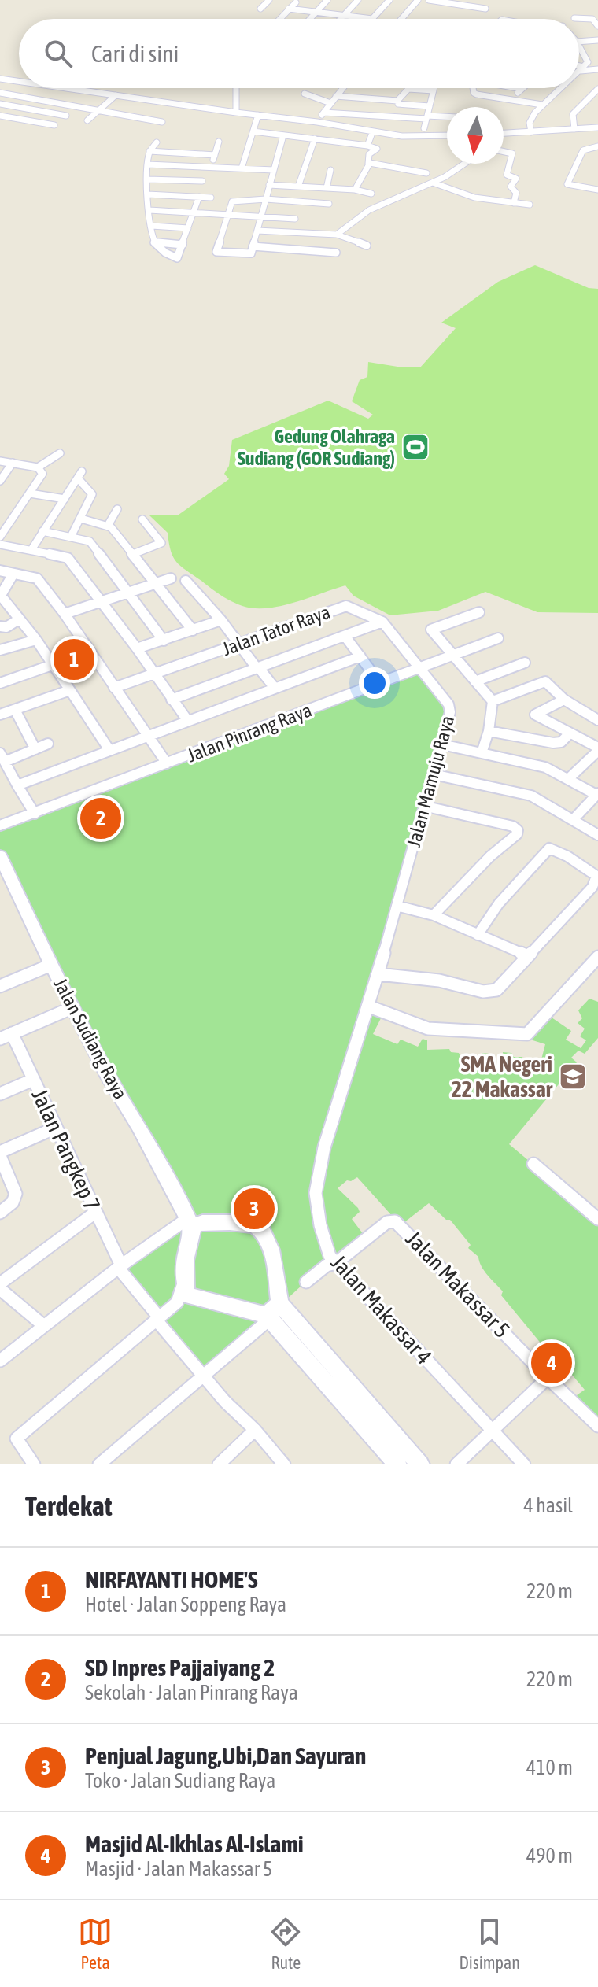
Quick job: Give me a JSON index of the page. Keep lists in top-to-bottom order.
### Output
{
  "streets": {
    "street": [
      "Jalan Tator Raya",
      "Jalan Pinrang Raya",
      "Jalan Mamuju Raya",
      "Jalan Sudiang Raya",
      "Jalan Pangkep 7",
      "Jalan Makassar 5",
      "Jalan Makassar 4"
    ]
  },
  "crossings": [
    ["Jalan Tator Raya", "Jalan Pinrang Raya"],
    ["Jalan Tator Raya", "Jalan Mamuju Raya"],
    ["Jalan Pinrang Raya", "Jalan Mamuju Raya"],
    ["Jalan Mamuju Raya", "Jalan Makassar 4"],
    ["Jalan Makassar 5", "Jalan Makassar 4"]
  ],
  "places": {
    "sports": ["Gedung Olahraga Sudiang (GOR Sudiang)"],
    "school or university": ["SMA Negeri 22 Makassar"]
  },
  "north": "bottom",
  "page": {
    "search": "Cari di sini",
    "pins": [
      "1",
      "2",
      "3",
      "4"
    ],
    "heading": ["Terdekat", "4 hasil"],
    "list": [
      {
        "mark": "1",
        "name": "NIRFAYANTI HOME'S",
        "note": "Hotel · Jalan Soppeng Raya",
        "value": "220 m"
      },
      {
        "mark": "2",
        "name": "SD Inpres Pajjaiyang 2",
        "note": "Sekolah · Jalan Pinrang Raya",
        "value": "220 m"
      },
      {
        "mark": "3",
        "name": "Penjual Jagung,Ubi,Dan Sayuran",
        "note": "Toko · Jalan Sudiang Raya",
        "value": "410 m"
      },
      {
        "mark": "4",
        "name": "Masjid Al-Ikhlas Al-Islami",
        "note": "Masjid · Jalan Makassar 5",
        "value": "490 m"
      }
    ],
    "nav": ["Peta", "Rute", "Disimpan"]
  }
}
